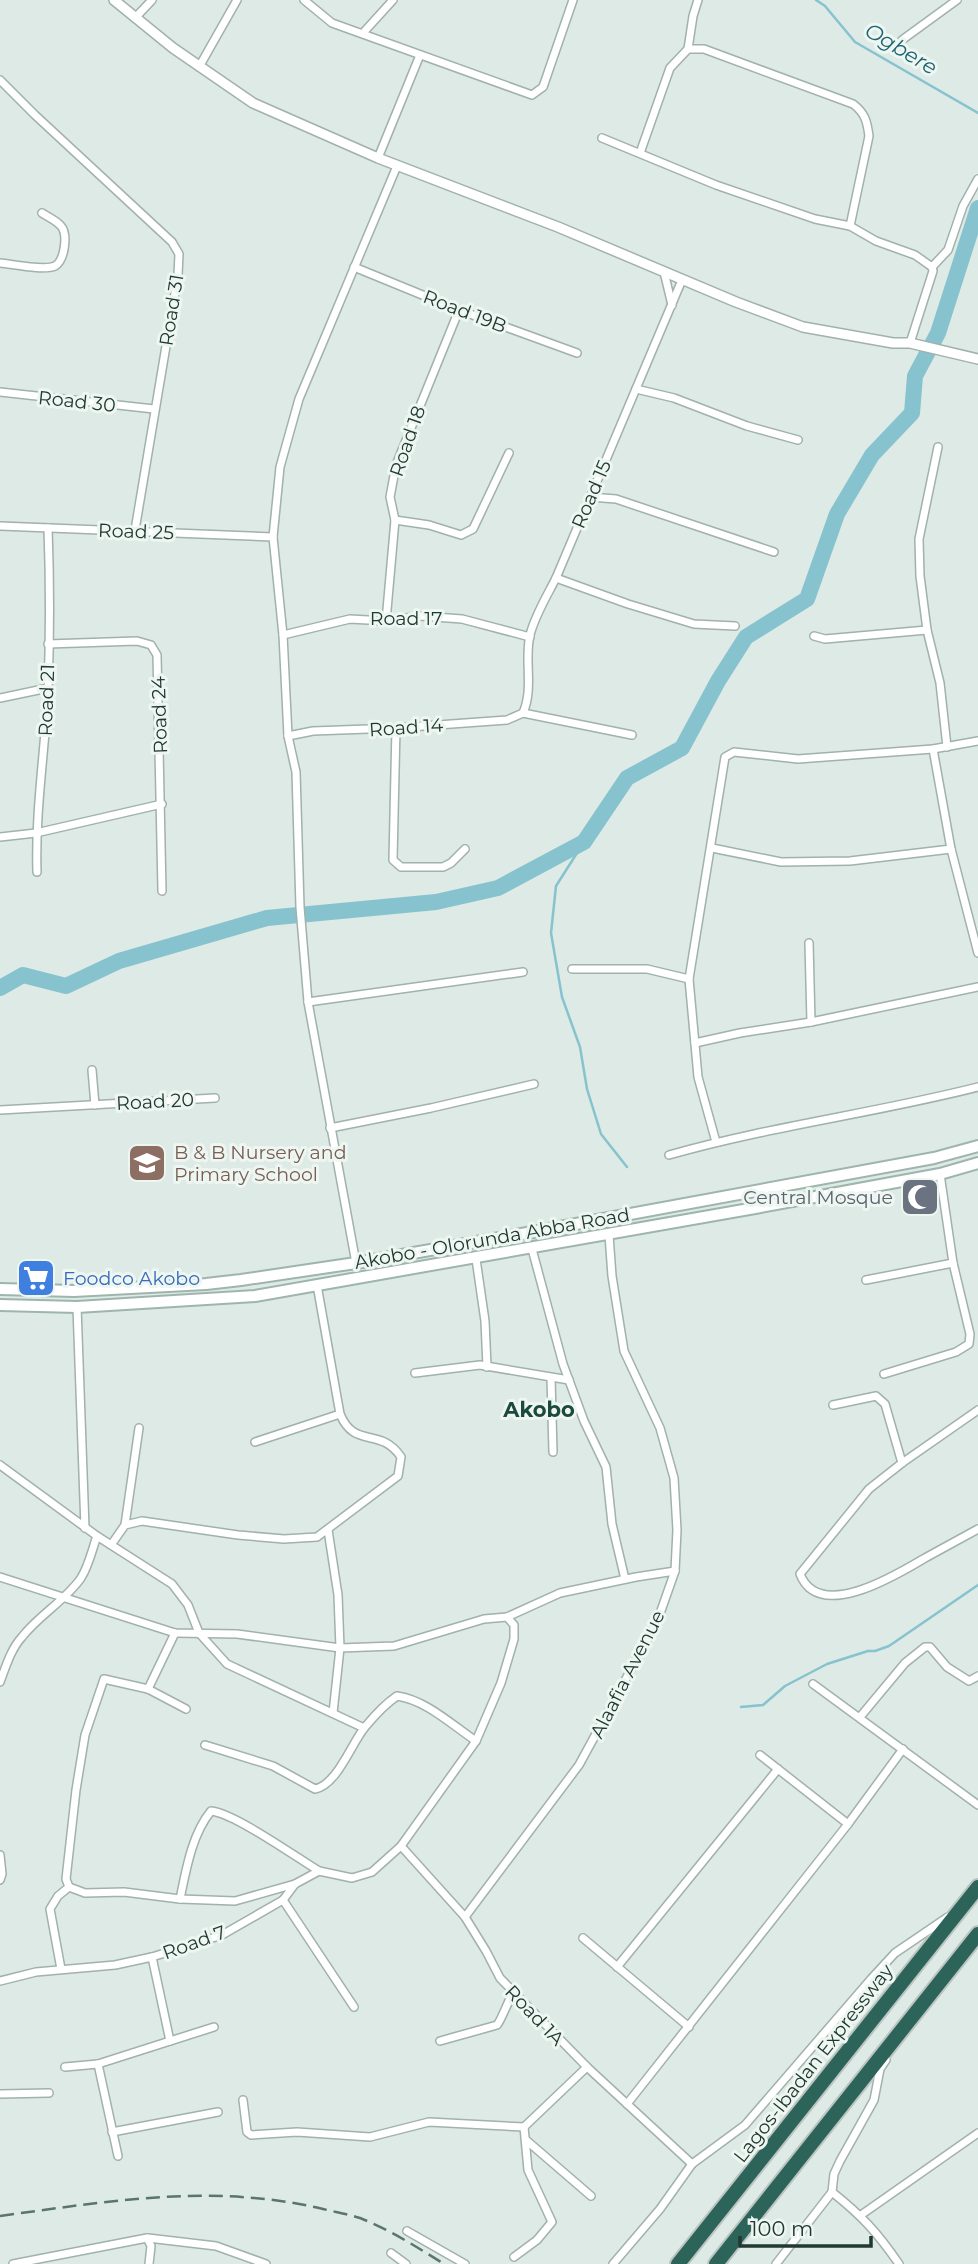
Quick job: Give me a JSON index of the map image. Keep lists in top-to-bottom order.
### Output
{
  "streets": {
    "highway": ["Lagos-Ibadan Expressway"],
    "main road": ["Akobo - Olorunda Abba Road"],
    "street": [
      "Road 31",
      "Road 19B",
      "Road 30",
      "Road 18",
      "Road 15",
      "Road 25",
      "Road 17",
      "Road 21",
      "Road 24",
      "Road 14",
      "Road 20",
      "Alaafia Avenue",
      "Road 7",
      "Road 1A"
    ]
  },
  "crossings": [
    ["Road 31", "Road 30"],
    ["Road 31", "Road 25"],
    ["Road 19B", "Road 18"],
    ["Road 18", "Road 17"],
    ["Road 15", "Road 17"],
    ["Road 15", "Road 14"],
    ["Road 25", "Road 21"],
    ["Road 21", "Road 24"],
    ["Akobo - Olorunda Abba Road", "Alaafia Avenue"],
    ["Alaafia Avenue", "Road 1A"]
  ],
  "districts": ["Akobo"],
  "water": ["Ogbere"],
  "places": {
    "school or university": ["B & B Nursery and Primary School"],
    "mosque": ["Central Mosque"],
    "supermarket": ["Foodco Akobo"]
  },
  "scale_bar": "100 m"
}
